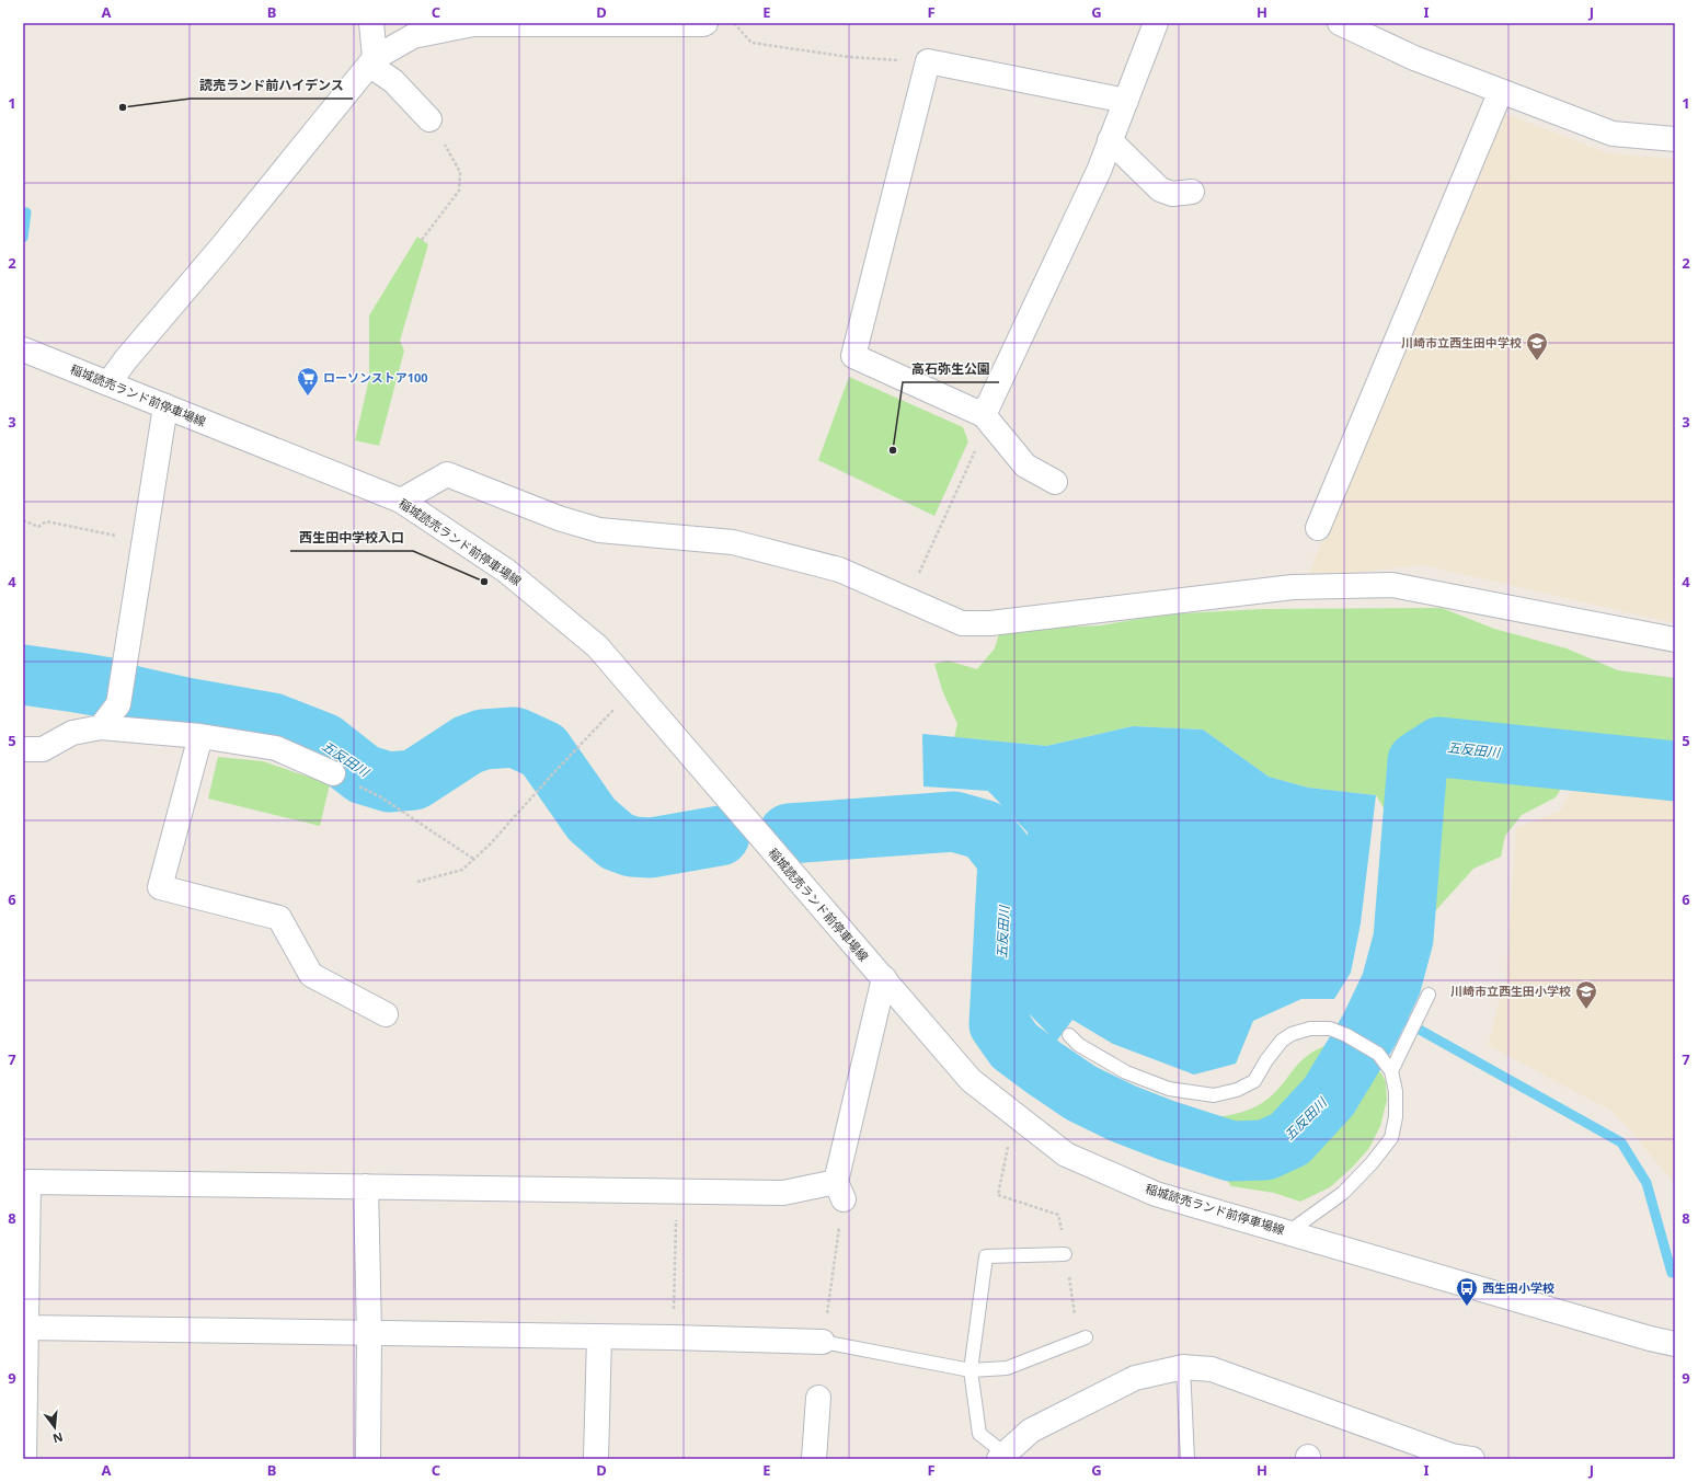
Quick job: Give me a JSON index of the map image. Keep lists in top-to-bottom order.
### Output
{
  "streets": {
    "street": ["稲城読売ランド前停車場線"]
  },
  "water": ["五反田川"],
  "places": {
    "other": ["読売ランド前ハイデンス", "高石弥生公園", "西生田中学校入口"],
    "school or university": ["川崎市立西生田中学校", "川崎市立西生田小学校"],
    "supermarket": ["ローソンストア100"],
    "bus stop": ["西生田小学校"]
  },
  "north": "bottom",
  "grid": {
    "columns": [
      "A",
      "B",
      "C",
      "D",
      "E",
      "F",
      "G",
      "H",
      "I",
      "J"
    ],
    "rows": [
      "1",
      "2",
      "3",
      "4",
      "5",
      "6",
      "7",
      "8",
      "9"
    ]
  }
}
